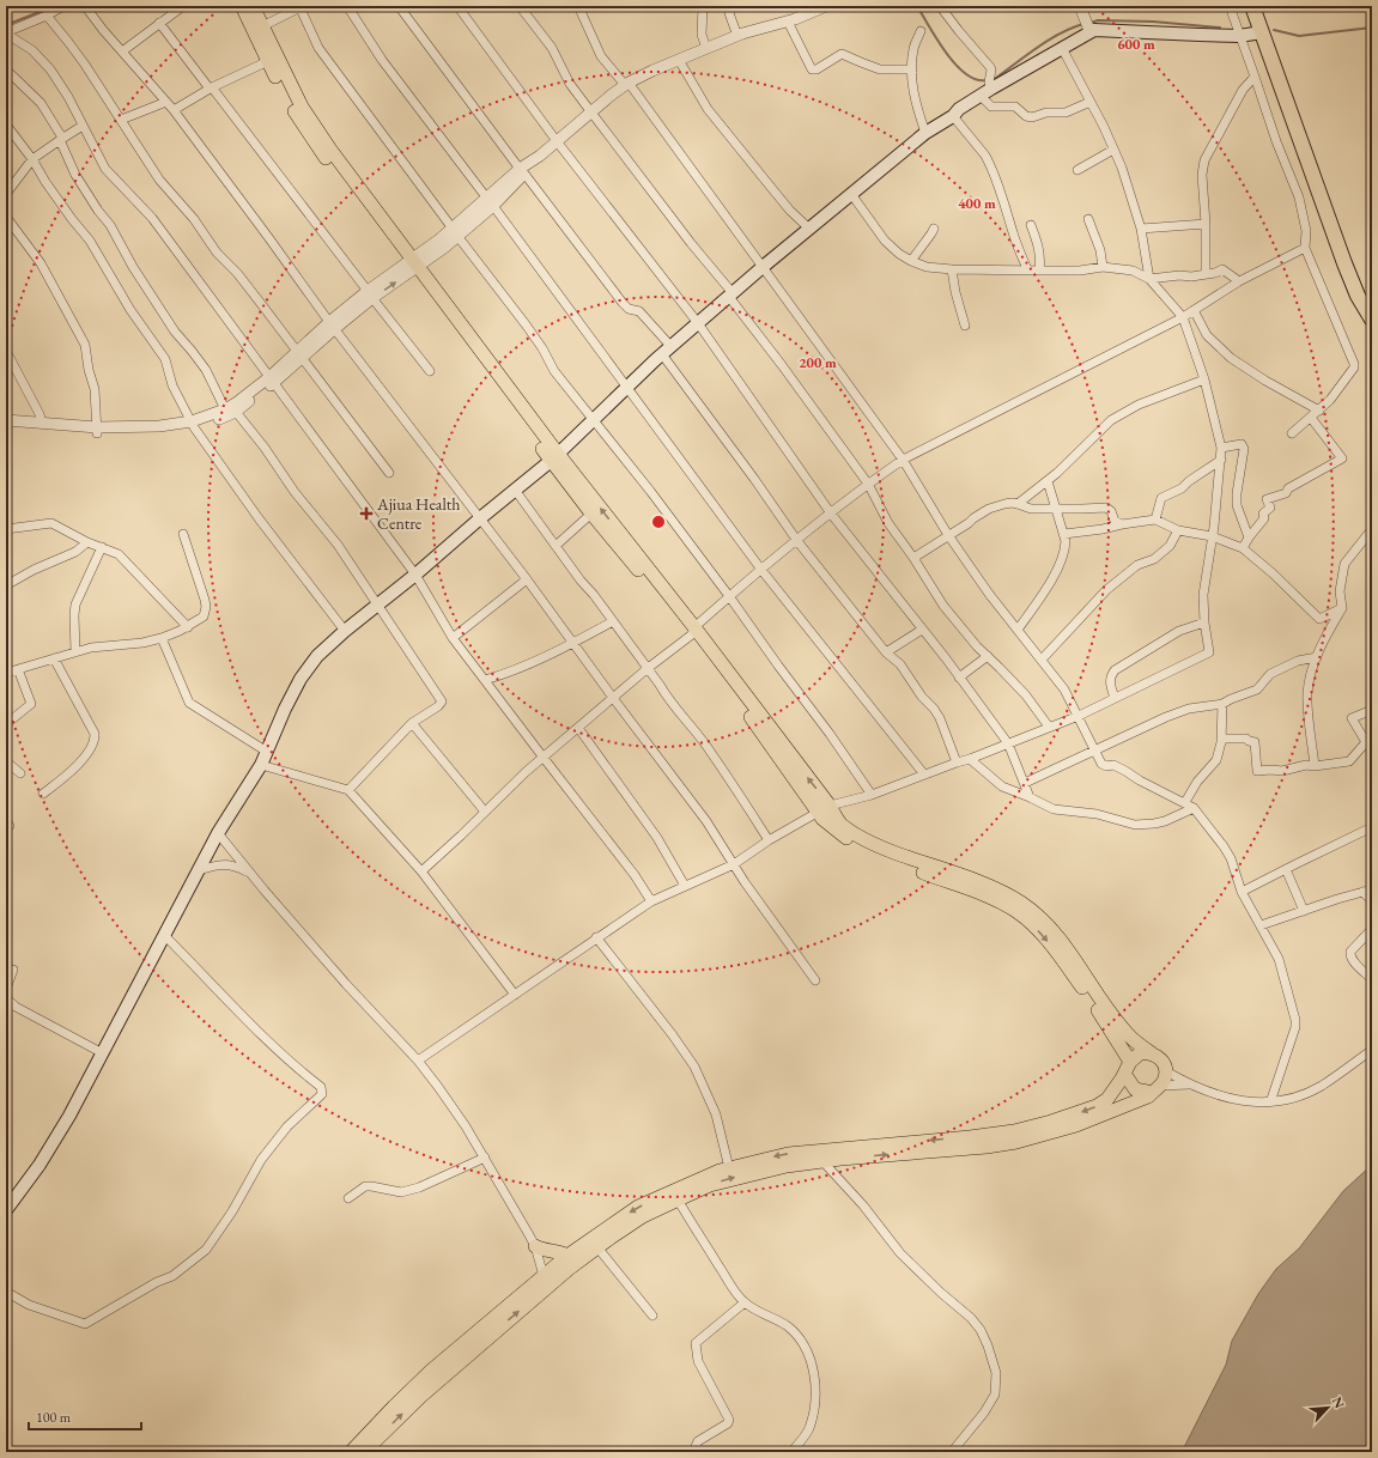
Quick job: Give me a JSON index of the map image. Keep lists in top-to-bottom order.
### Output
{
  "places": {
    "health": ["Ajiua Health Centre"]
  },
  "scale_bar": "100 m",
  "north": "top right",
  "rings": ["600 m", "400 m", "200 m"]
}
